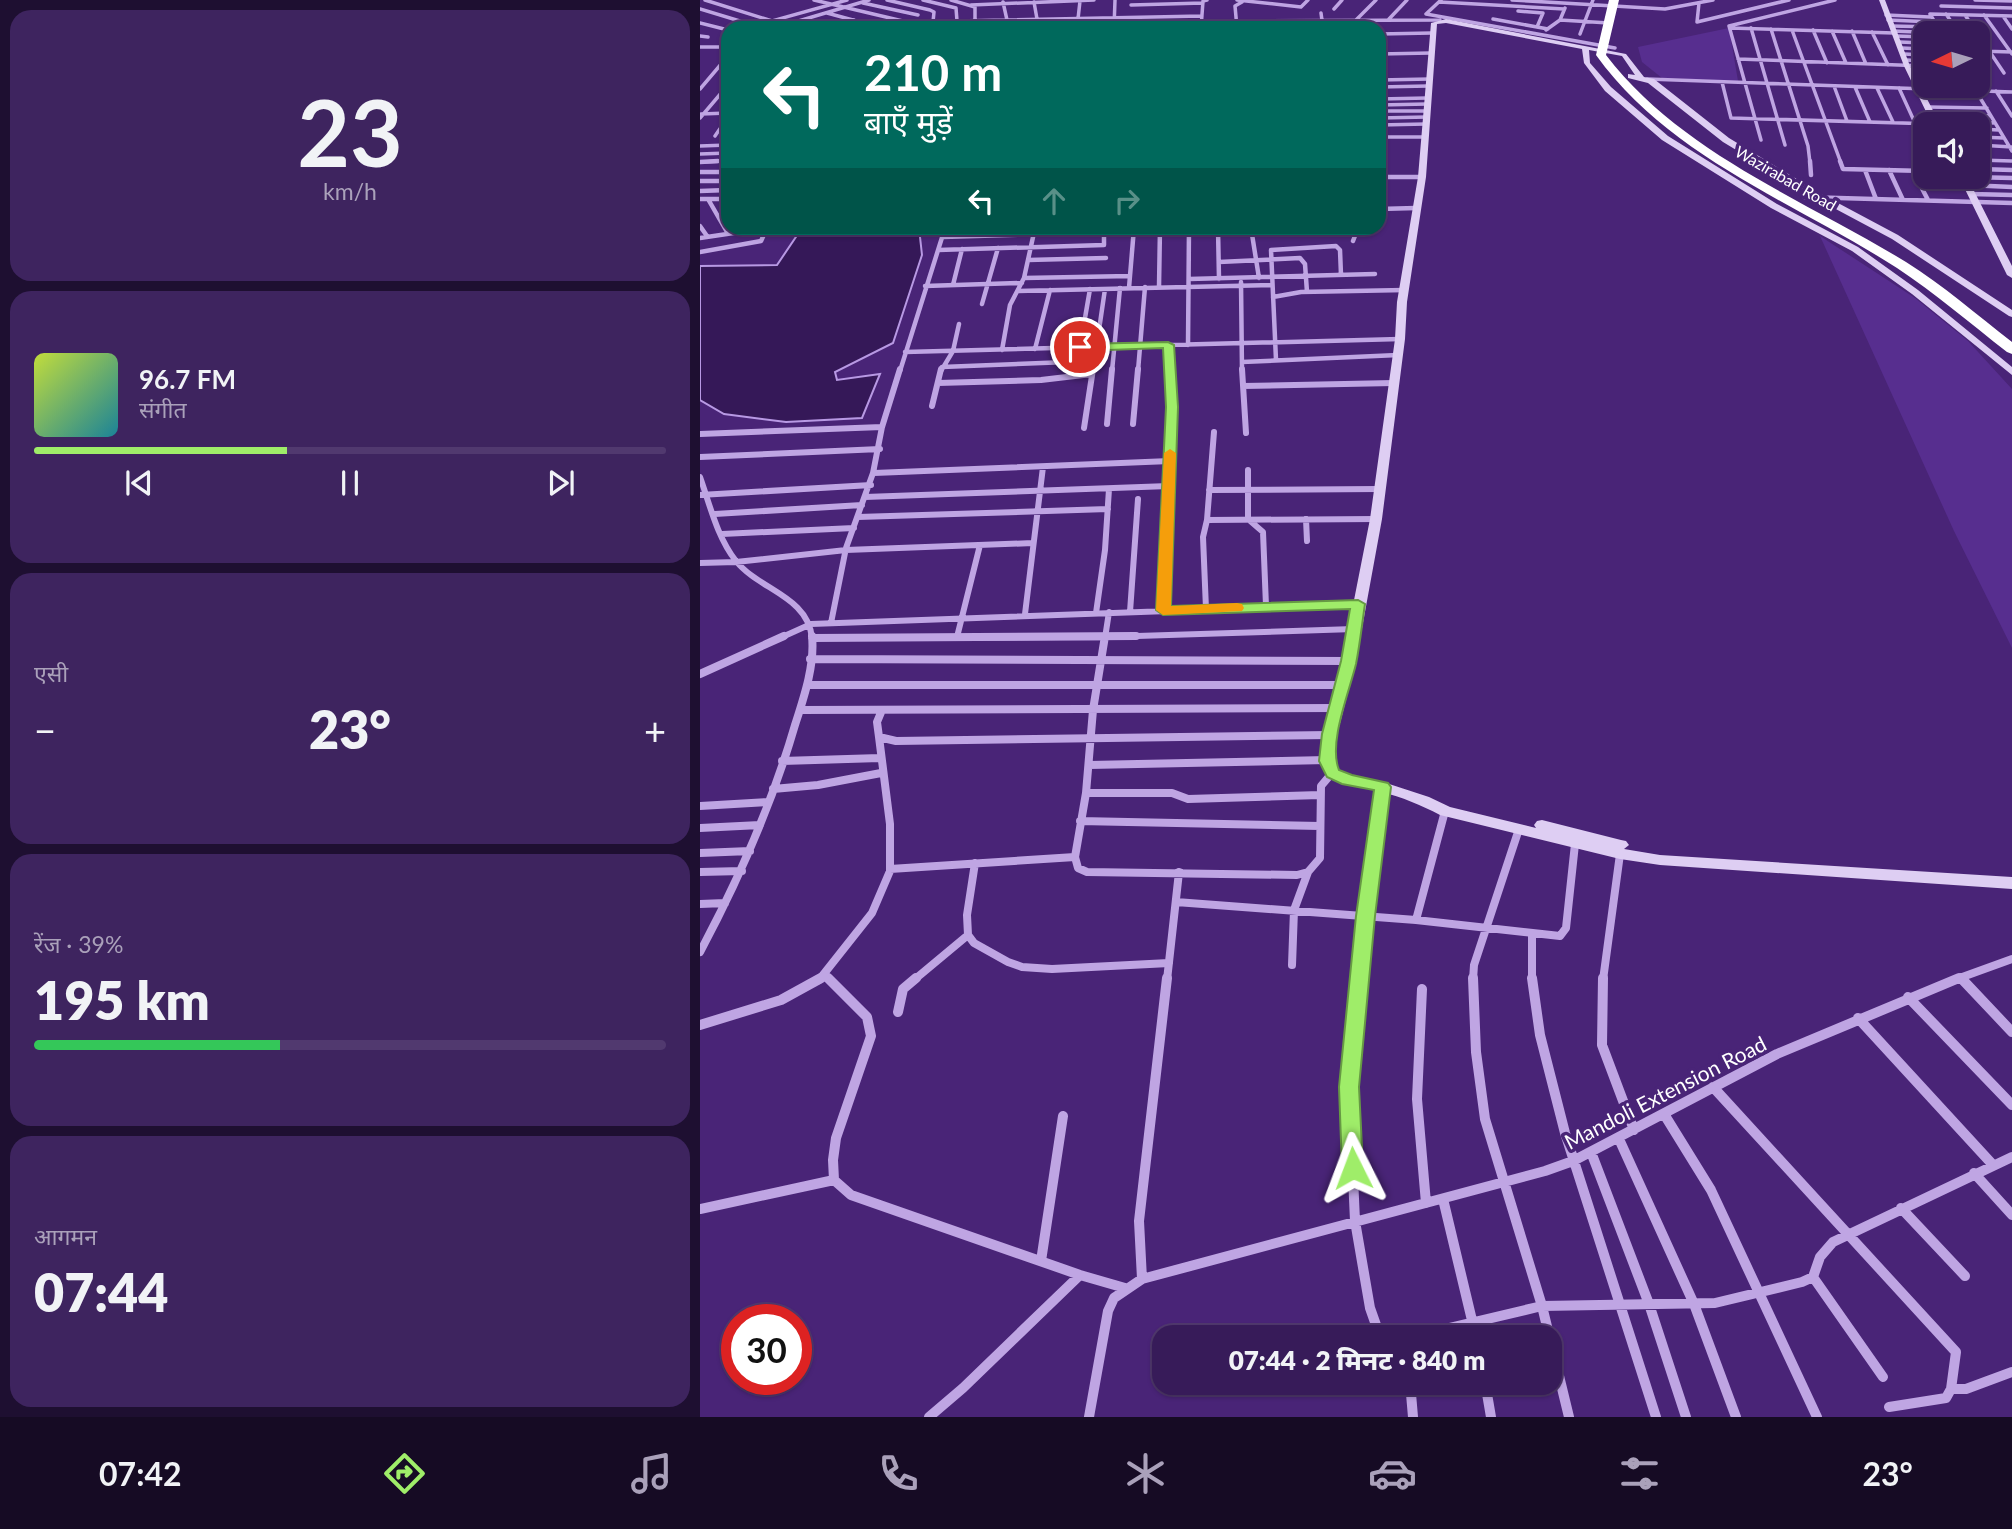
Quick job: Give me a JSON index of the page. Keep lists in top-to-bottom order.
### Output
{
  "streets": {
    "highway": ["Wazirabad Road"],
    "street": ["Mandoli Extension Road"]
  },
  "north": "left",
  "page": {
    "tile": [
      ["23", "km/h"],
      "एसी",
      ["रेंज · 39%", "195 km"],
      ["आगमन", "07:44"]
    ],
    "turn": ["210 m", "बाएँ मुड़ें"],
    "song": ["96.7 FM", "संगीत"],
    "heat": ["−", "23°", "+"],
    "limit": "30",
    "trip": "07:44 · 2 मिनट · 840 m",
    "tabs": ["07:42", "23°"]
  }
}
